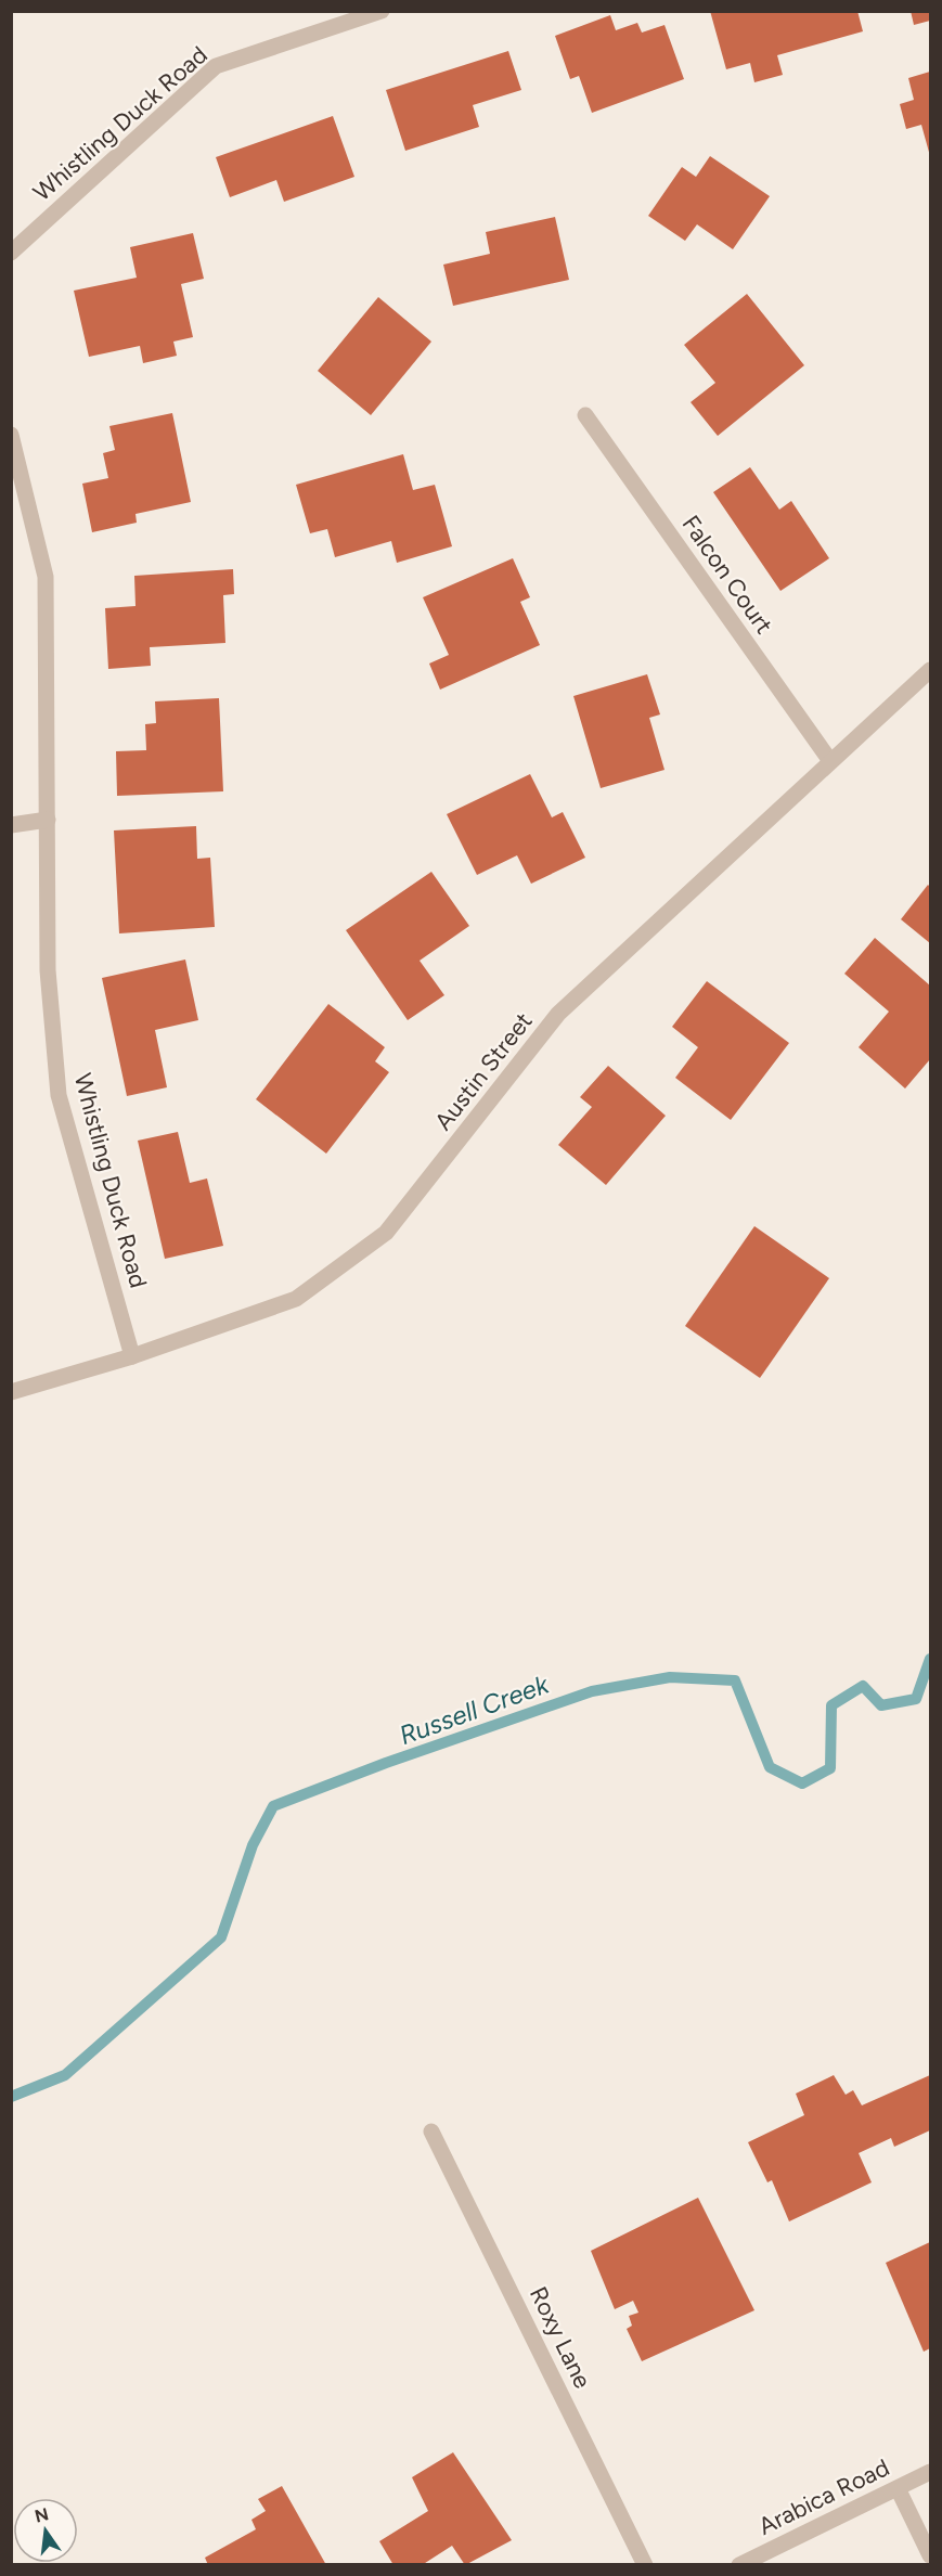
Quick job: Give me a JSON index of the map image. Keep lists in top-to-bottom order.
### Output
{
  "streets": {
    "street": [
      "Whistling Duck Road",
      "Falcon Court",
      "Austin Street",
      "Roxy Lane",
      "Arabica Road"
    ]
  },
  "crossings": [
    ["Whistling Duck Road", "Austin Street"],
    ["Falcon Court", "Austin Street"]
  ],
  "water": ["Russell Creek"],
  "north": "top"
}
